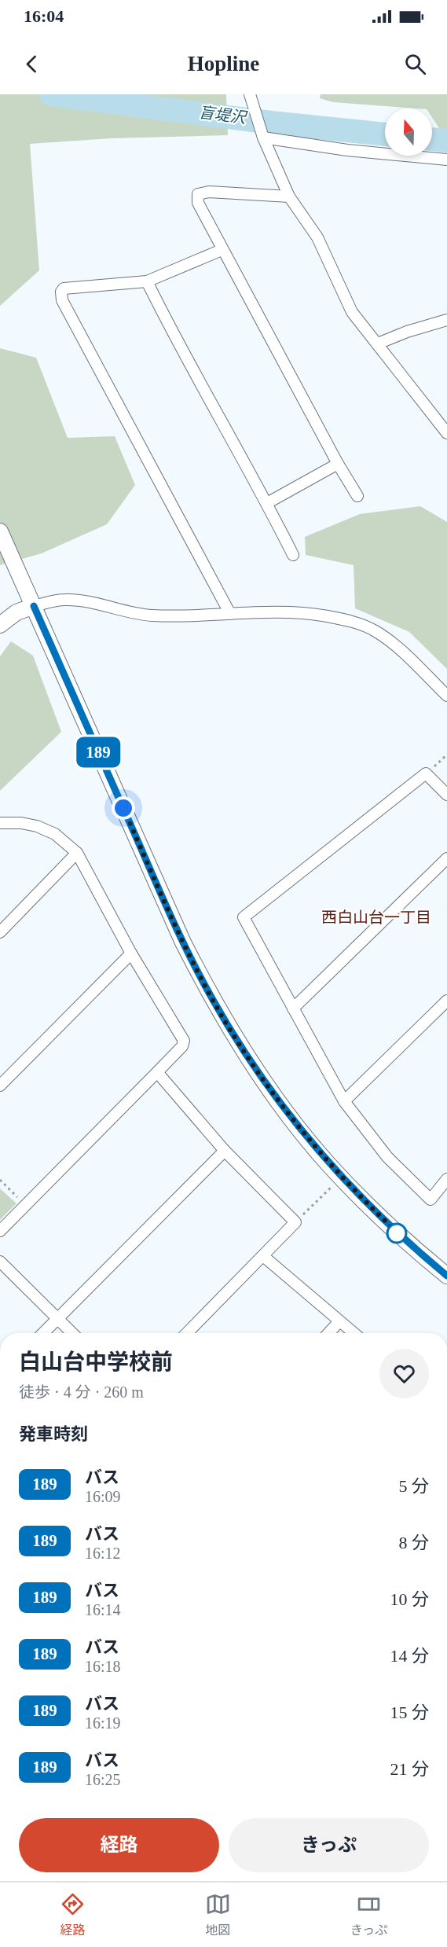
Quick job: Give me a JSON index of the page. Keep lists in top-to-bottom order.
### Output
{
  "districts": ["西白山台一丁目"],
  "water": ["盲堤沢"],
  "lines": ["bus line 189"],
  "north": "top",
  "page": {
    "status": "16:04",
    "header": "Hopline",
    "on_map": "189",
    "heading": [
      ["白山台中学校前", "徒歩 · 4 分 · 260 m"],
      "発車時刻"
    ],
    "list": [
      {
        "mark": "189",
        "name": "バス",
        "note": "16:09",
        "value": "5 分"
      },
      {
        "mark": "189",
        "name": "バス",
        "note": "16:12",
        "value": "8 分"
      },
      {
        "mark": "189",
        "name": "バス",
        "note": "16:14",
        "value": "10 分"
      },
      {
        "mark": "189",
        "name": "バス",
        "note": "16:18",
        "value": "14 分"
      },
      {
        "mark": "189",
        "name": "バス",
        "note": "16:19",
        "value": "15 分"
      },
      {
        "mark": "189",
        "name": "バス",
        "note": "16:25",
        "value": "21 分"
      }
    ],
    "buttons": ["経路", "きっぷ"],
    "tabs": ["経路", "地図", "きっぷ"]
  }
}
